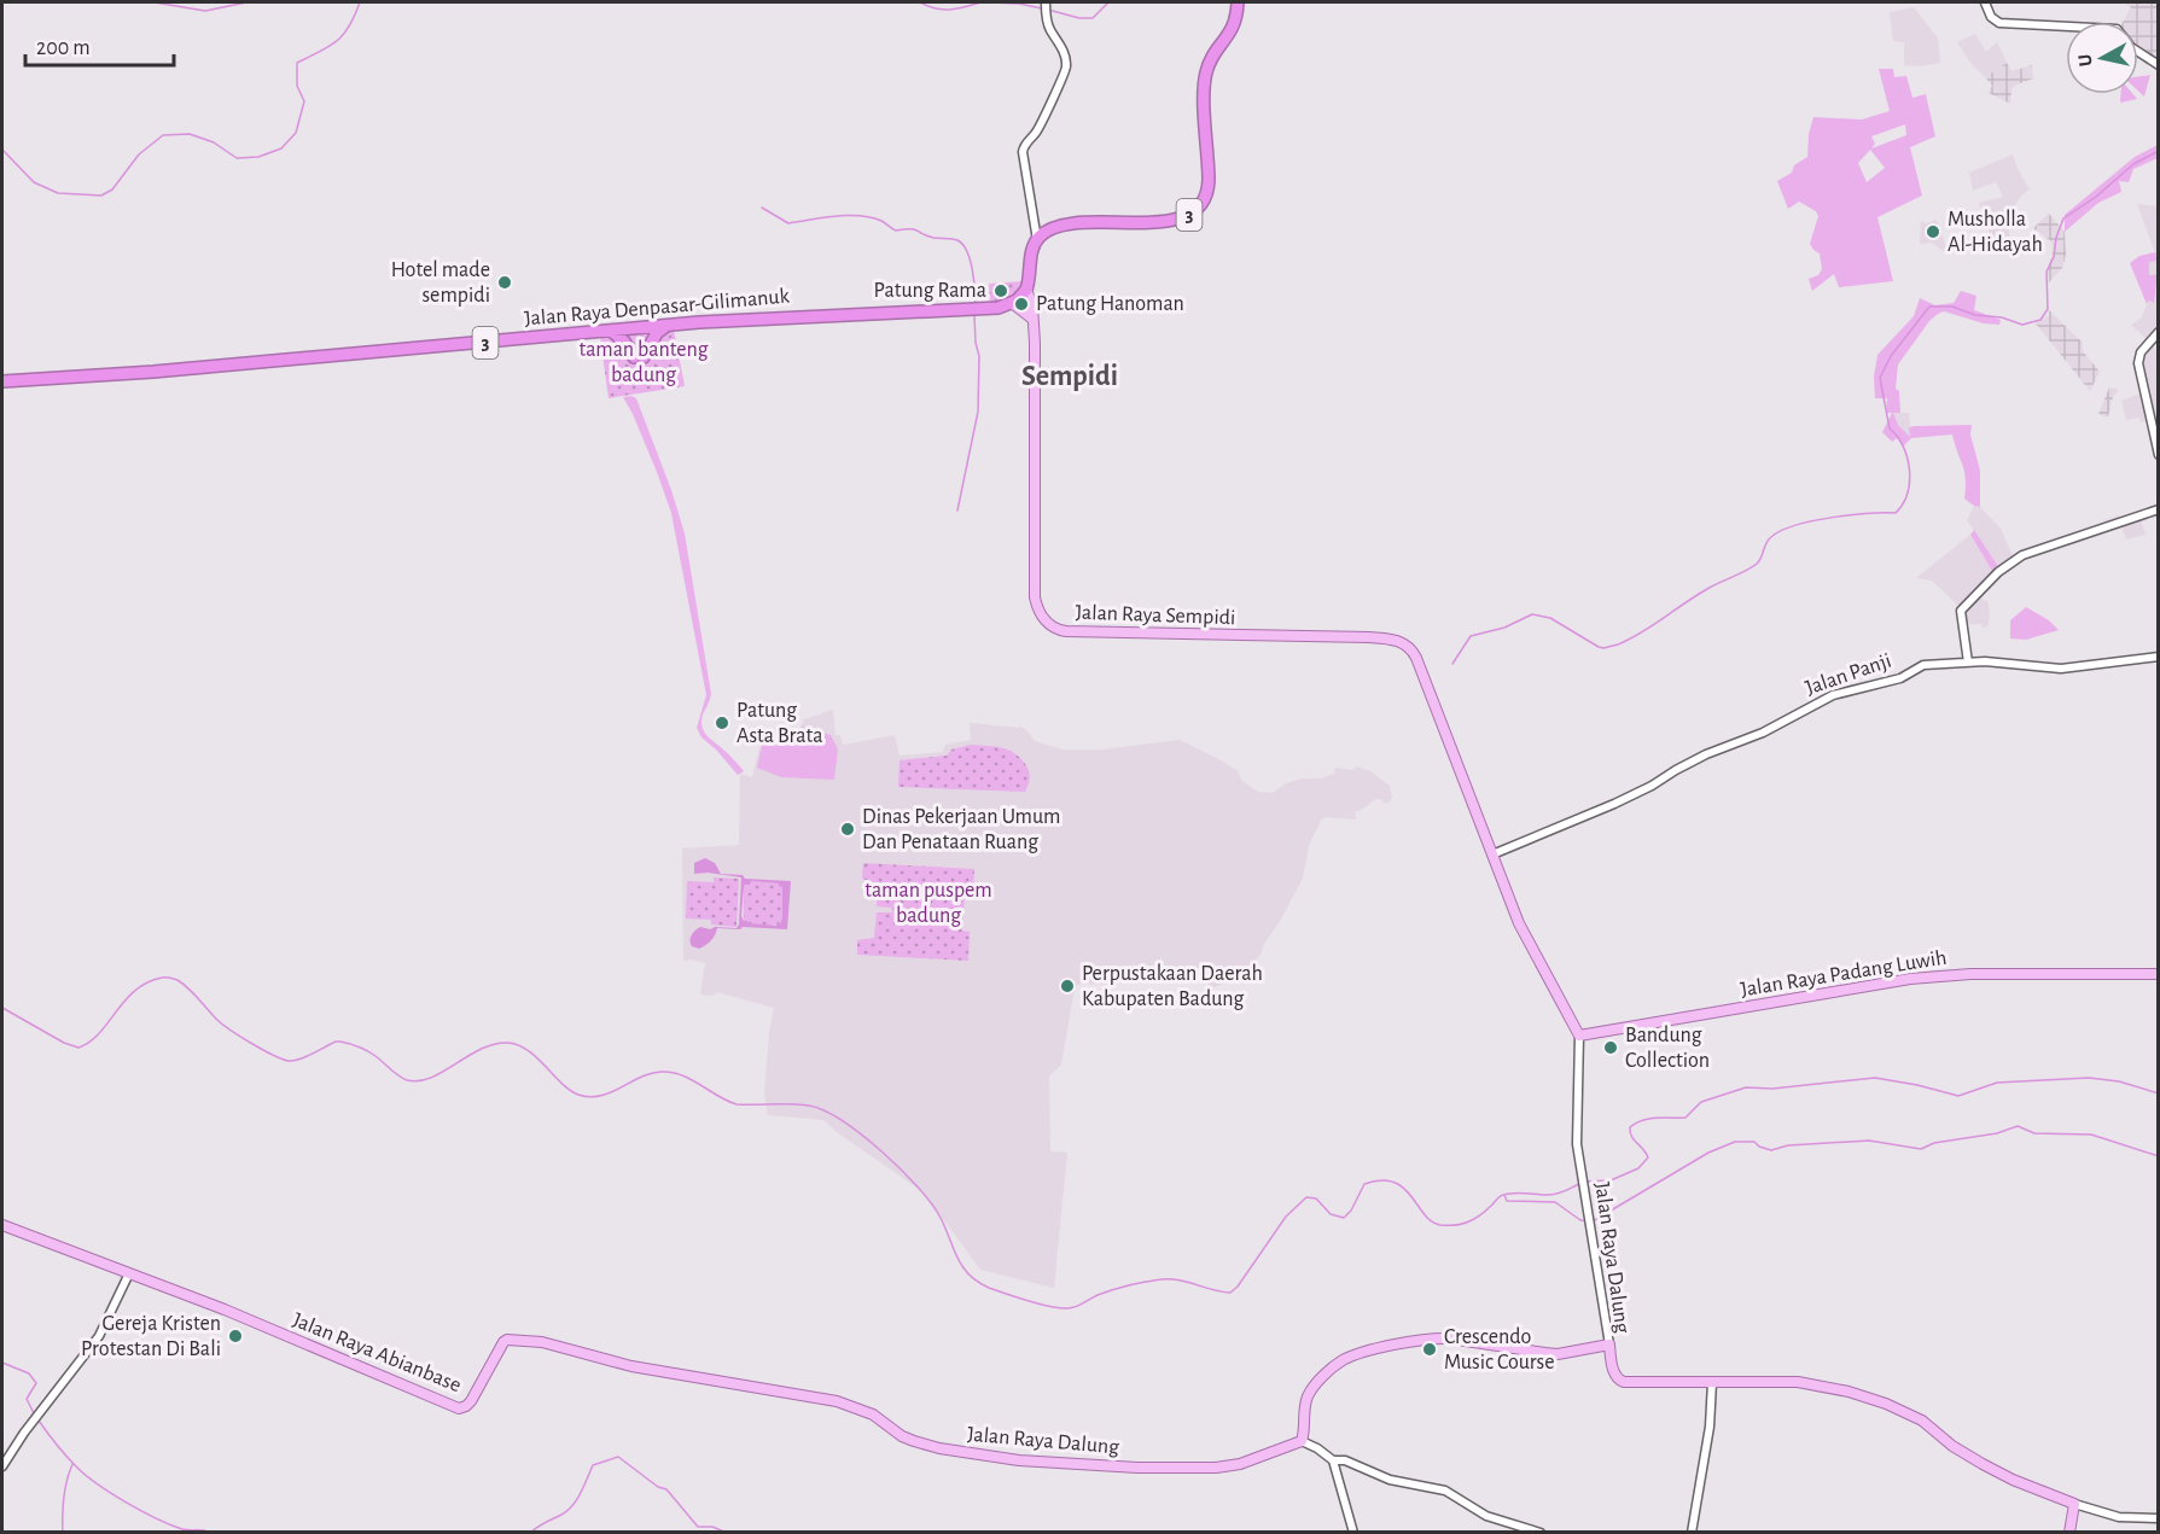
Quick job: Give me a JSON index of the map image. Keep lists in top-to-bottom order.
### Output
{
  "streets": {
    "highway": ["3", "Jalan Raya Denpasar-Gilimanuk"],
    "main road": [
      "Jalan Raya Sempidi",
      "Jalan Raya Padang Luwih",
      "Jalan Raya Dalung",
      "Jalan Raya Abianbase"
    ],
    "street": ["Jalan Panji"]
  },
  "crossings": [
    ["Jalan Raya Sempidi", "Jalan Panji"],
    ["Jalan Raya Padang Luwih", "Jalan Raya Dalung"],
    ["Jalan Raya Dalung", "Jalan Raya Abianbase"]
  ],
  "districts": ["Sempidi"],
  "parks": ["taman banteng badung", "taman puspem badung"],
  "places": [
    "Musholla Al-Hidayah",
    "Hotel made sempidi",
    "Patung Rama",
    "Patung Hanoman",
    "Patung Asta Brata",
    "Dinas Pekerjaan Umum Dan Penataan Ruang",
    "Perpustakaan Daerah Kabupaten Badung",
    "Bandung Collection",
    "Gereja Kristen Protestan Di Bali",
    "Crescendo Music Course"
  ],
  "scale_bar": "200 m",
  "north": "left"
}
